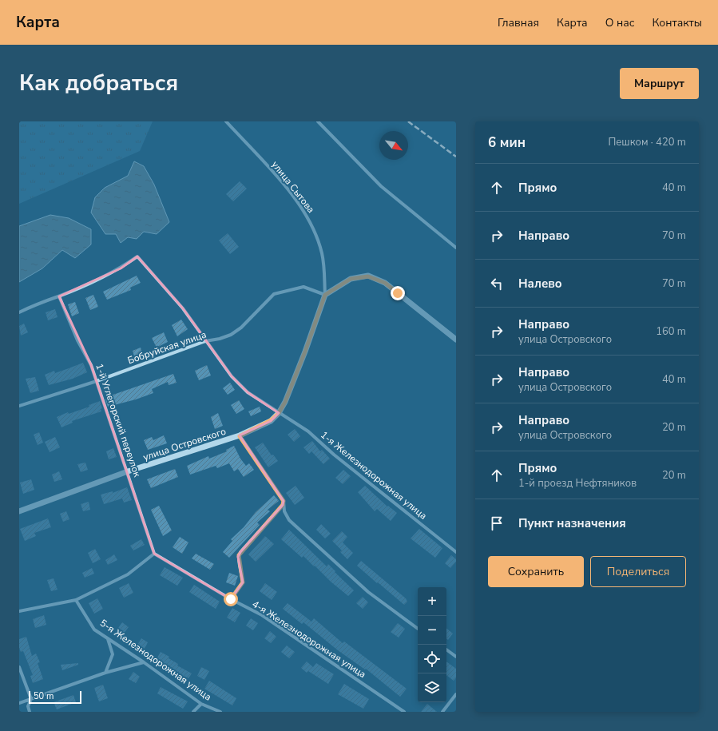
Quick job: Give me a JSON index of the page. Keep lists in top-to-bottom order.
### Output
{
  "streets": {
    "street": [
      "улица Сытова",
      "Бобруйская улица",
      "1-й Углегорский переулок",
      "улица Островского",
      "1-я Железнодорожная улица",
      "4-я Железнодорожная улица",
      "5-я Железнодорожная улица"
    ]
  },
  "crossings": [
    ["улица Сытова", "Бобруйская улица"],
    ["улица Сытова", "улица Островского"],
    ["Бобруйская улица", "1-й Углегорский переулок"],
    ["Бобруйская улица", "улица Островского"],
    ["Бобруйская улица", "1-я Железнодорожная улица"],
    ["1-й Углегорский переулок", "улица Островского"],
    ["1-й Углегорский переулок", "1-я Железнодорожная улица"],
    ["1-й Углегорский переулок", "4-я Железнодорожная улица"],
    ["улица Островского", "1-я Железнодорожная улица"]
  ],
  "scale_bar": "50 m",
  "north": "bottom right",
  "page": {
    "header": "Карта",
    "nav": [
      "Главная",
      "Карта",
      "О нас",
      "Контакты"
    ],
    "title": "Как добраться",
    "buttons": [
      "Маршрут",
      ["Сохранить", "Поделиться"]
    ],
    "heading": ["6 мин", "Пешком · 420 m"],
    "list": [
      ["Прямо", "40 m"],
      ["Направо", "70 m"],
      ["Налево", "70 m"],
      ["Направо", "улица Островского", "160 m"],
      ["Направо", "улица Островского", "40 m"],
      ["Направо", "улица Островского", "20 m"],
      ["Прямо", "1-й проезд Нефтяников", "20 m"],
      "Пункт назначения"
    ],
    "map_buttons": ["+", "−"],
    "scale": "50 m"
  }
}
